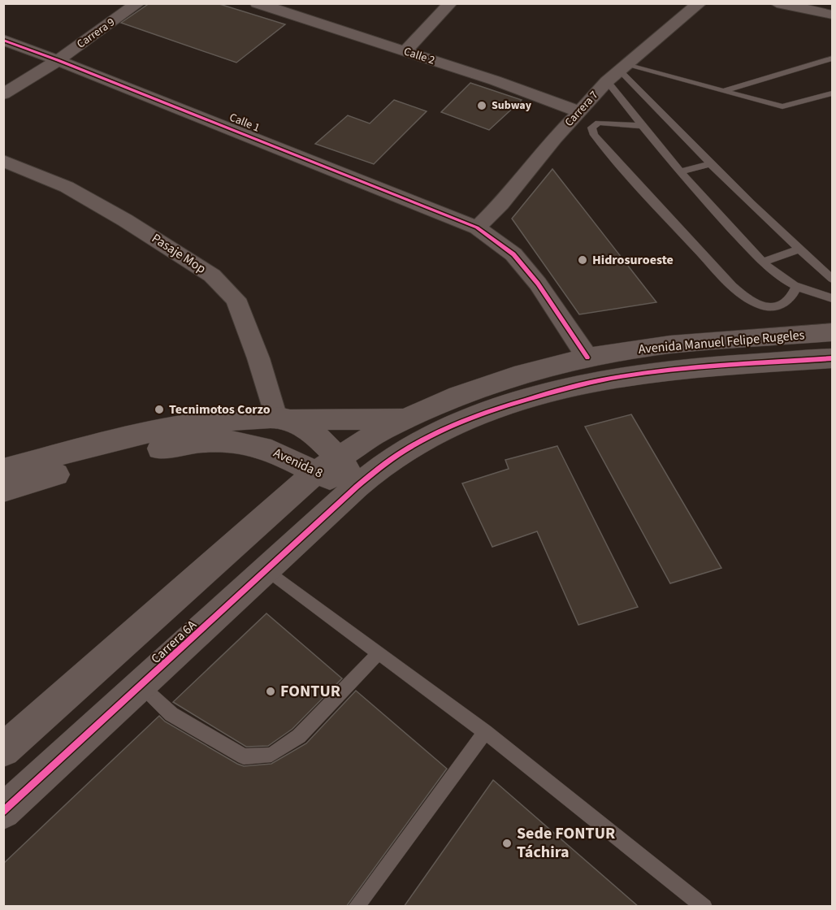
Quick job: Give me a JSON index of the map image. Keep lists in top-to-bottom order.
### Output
{
  "streets": {
    "street": [
      "Carrera 9",
      "Calle 2",
      "Carrera 7",
      "Calle 1",
      "Pasaje Mop",
      "Avenida Manuel Felipe Rugeles",
      "Avenida 8",
      "Carrera 6A"
    ]
  },
  "crossings": [
    ["Carrera 9", "Calle 1"],
    ["Calle 2", "Carrera 7"],
    ["Carrera 7", "Calle 1"],
    ["Calle 1", "Avenida Manuel Felipe Rugeles"],
    ["Pasaje Mop", "Avenida 8"],
    ["Avenida Manuel Felipe Rugeles", "Avenida 8"],
    ["Avenida Manuel Felipe Rugeles", "Carrera 6A"],
    ["Avenida 8", "Carrera 6A"]
  ],
  "places": [
    "Subway",
    "Hidrosuroeste",
    "Tecnimotos Corzo",
    "FONTUR",
    "Sede FONTUR Táchira"
  ]
}
